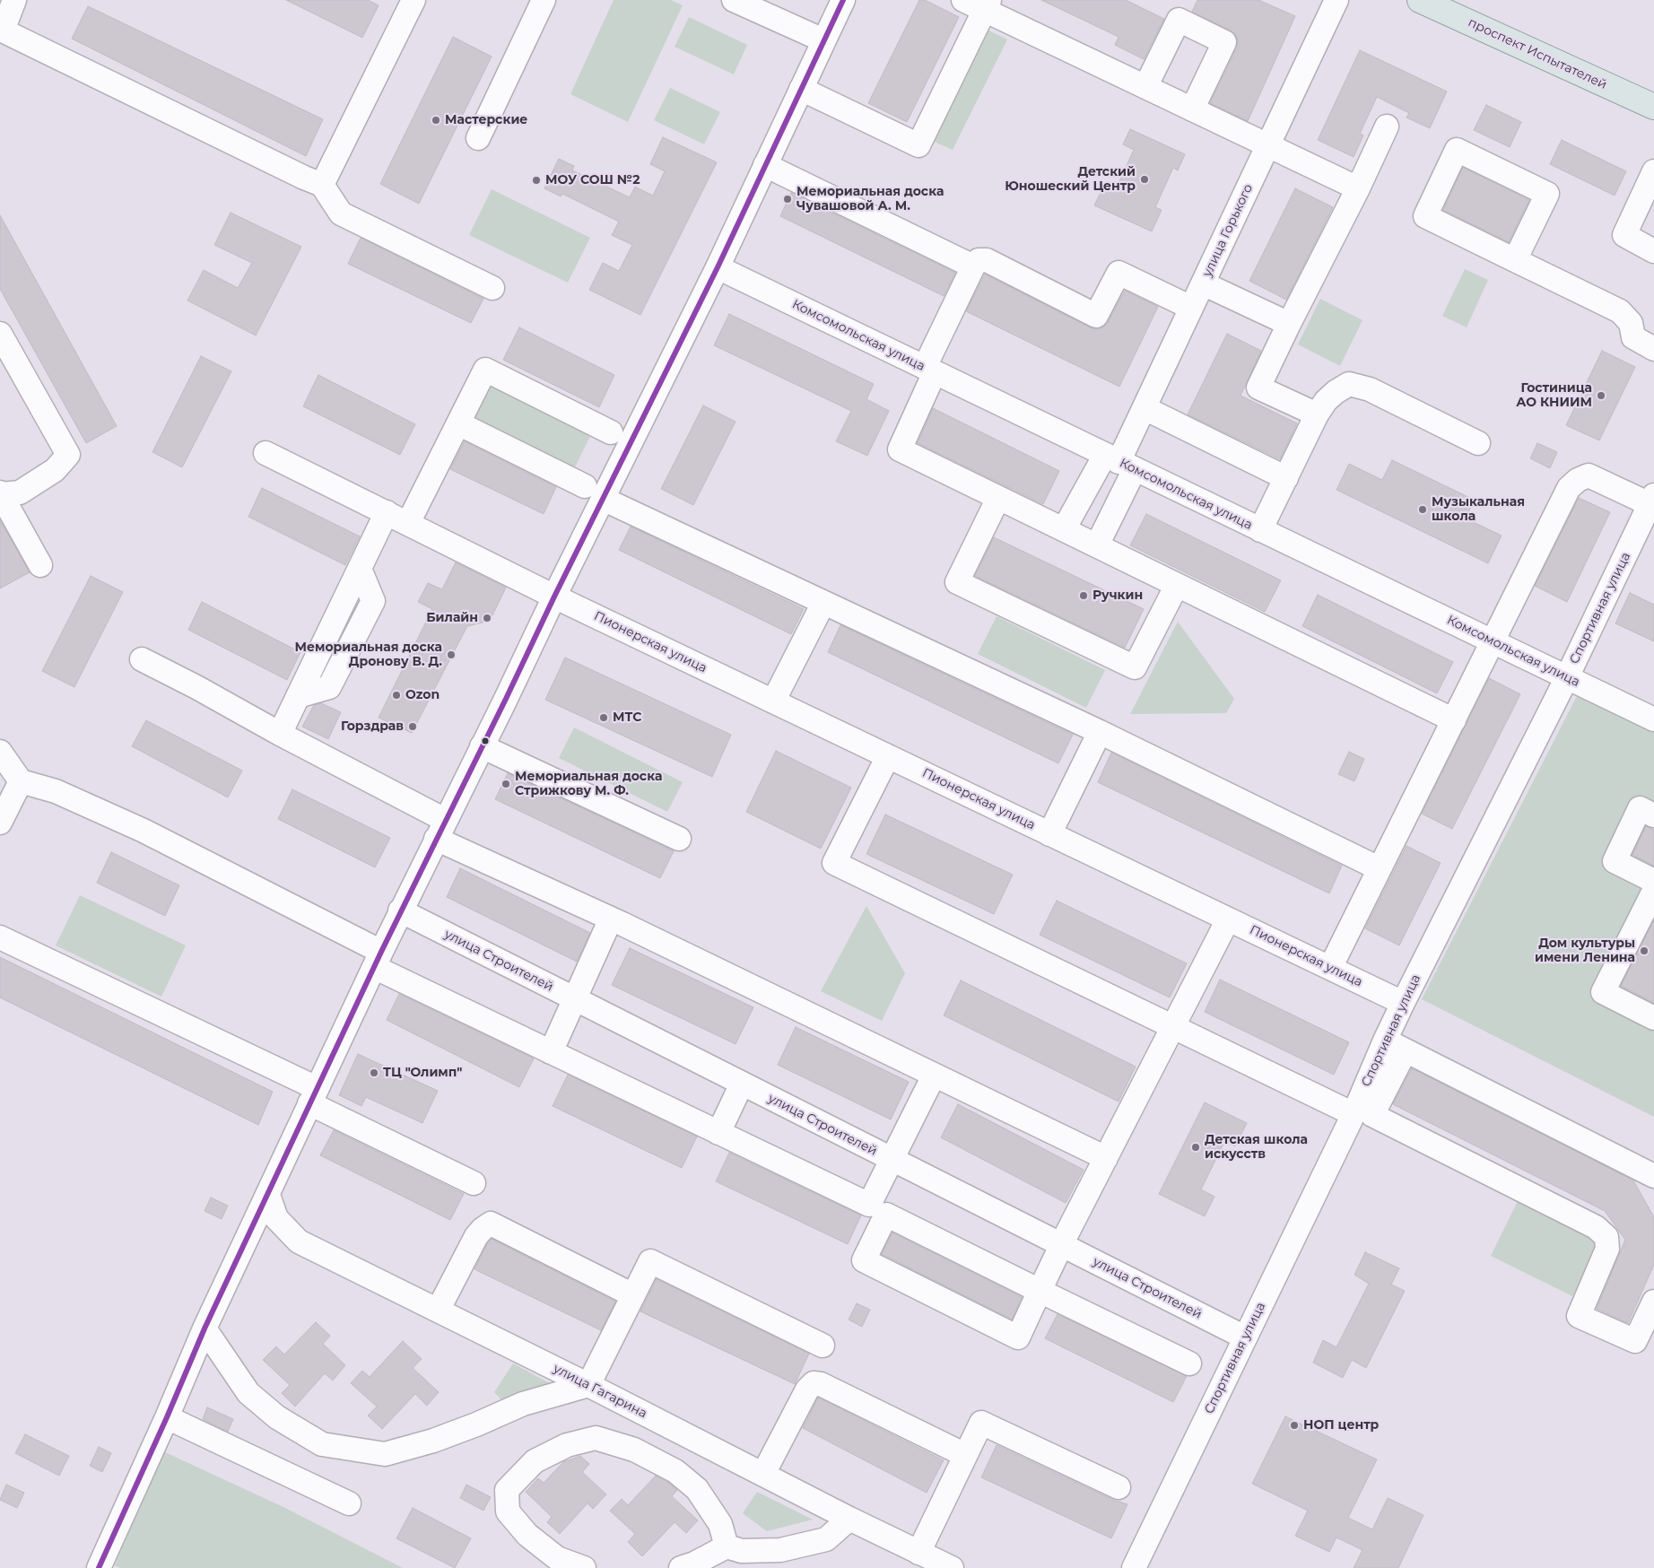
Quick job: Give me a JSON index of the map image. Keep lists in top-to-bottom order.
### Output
{
  "streets": {
    "main road": ["проспект Испытателей"],
    "street": [
      "улица Горького",
      "Комсомольская улица",
      "Спортивная улица",
      "Пионерская улица",
      "улица Строителей",
      "улица Гагарина"
    ]
  },
  "crossings": [
    ["улица Горького", "Комсомольская улица"],
    ["Комсомольская улица", "Спортивная улица"],
    ["Спортивная улица", "Пионерская улица"],
    ["Спортивная улица", "улица Строителей"]
  ],
  "places": [
    "Мастерские",
    "Детский Юношеский Центр",
    "МОУ СОШ №2",
    "Мемориальная доска Чувашовой А. М.",
    "Гостиница АО КНИИМ",
    "Музыкальная школа",
    "Ручкин",
    "Билайн",
    "Мемориальная доска Дронову В. Д.",
    "Ozon",
    "МТС",
    "Горздрав",
    "Мемориальная доска Стрижкову М. Ф.",
    "Дом культуры имени Ленина",
    "ТЦ \"Олимп\"",
    "Детская школа искусств",
    "НОП центр"
  ]
}
